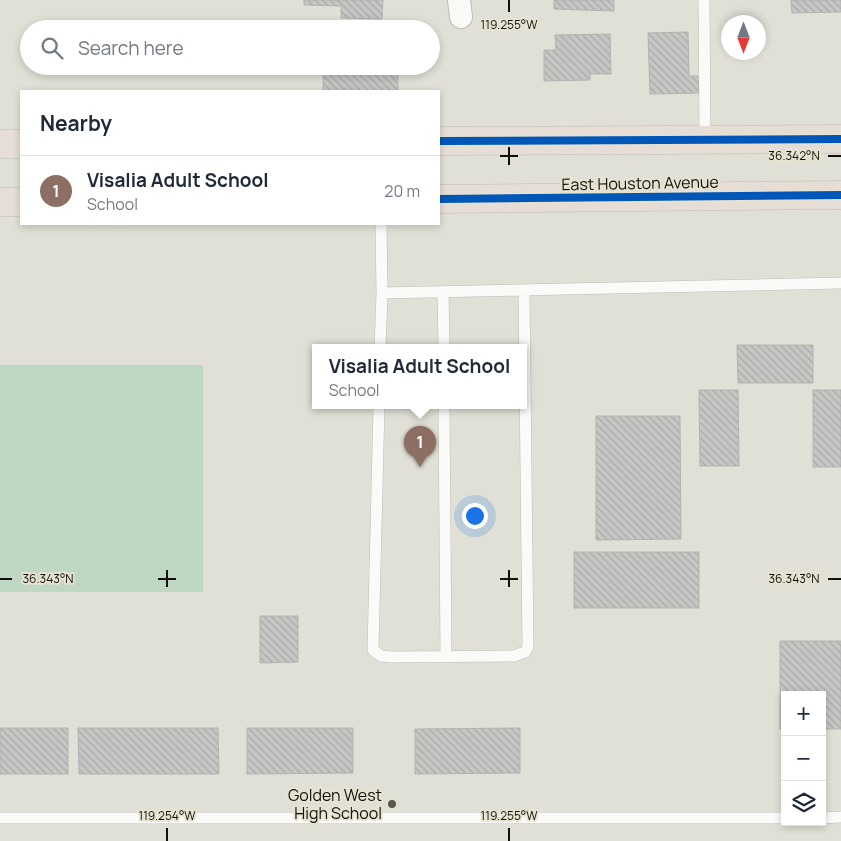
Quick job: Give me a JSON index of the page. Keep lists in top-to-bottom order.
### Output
{
  "streets": {
    "main road": ["East Houston Avenue"]
  },
  "places": ["Golden West High School"],
  "north": "bottom",
  "page": {
    "search": "Search here",
    "heading": "Nearby",
    "list": [
      {
        "mark": "1",
        "name": "Visalia Adult School",
        "note": "School",
        "value": "20 m"
      }
    ],
    "popup": ["Visalia Adult School", "School"],
    "pins": "1",
    "map_buttons": ["+", "−"]
  },
  "coordinates": [
    "119.255°W",
    "36.342°N",
    "36.343°N",
    "119.254°W"
  ]
}
